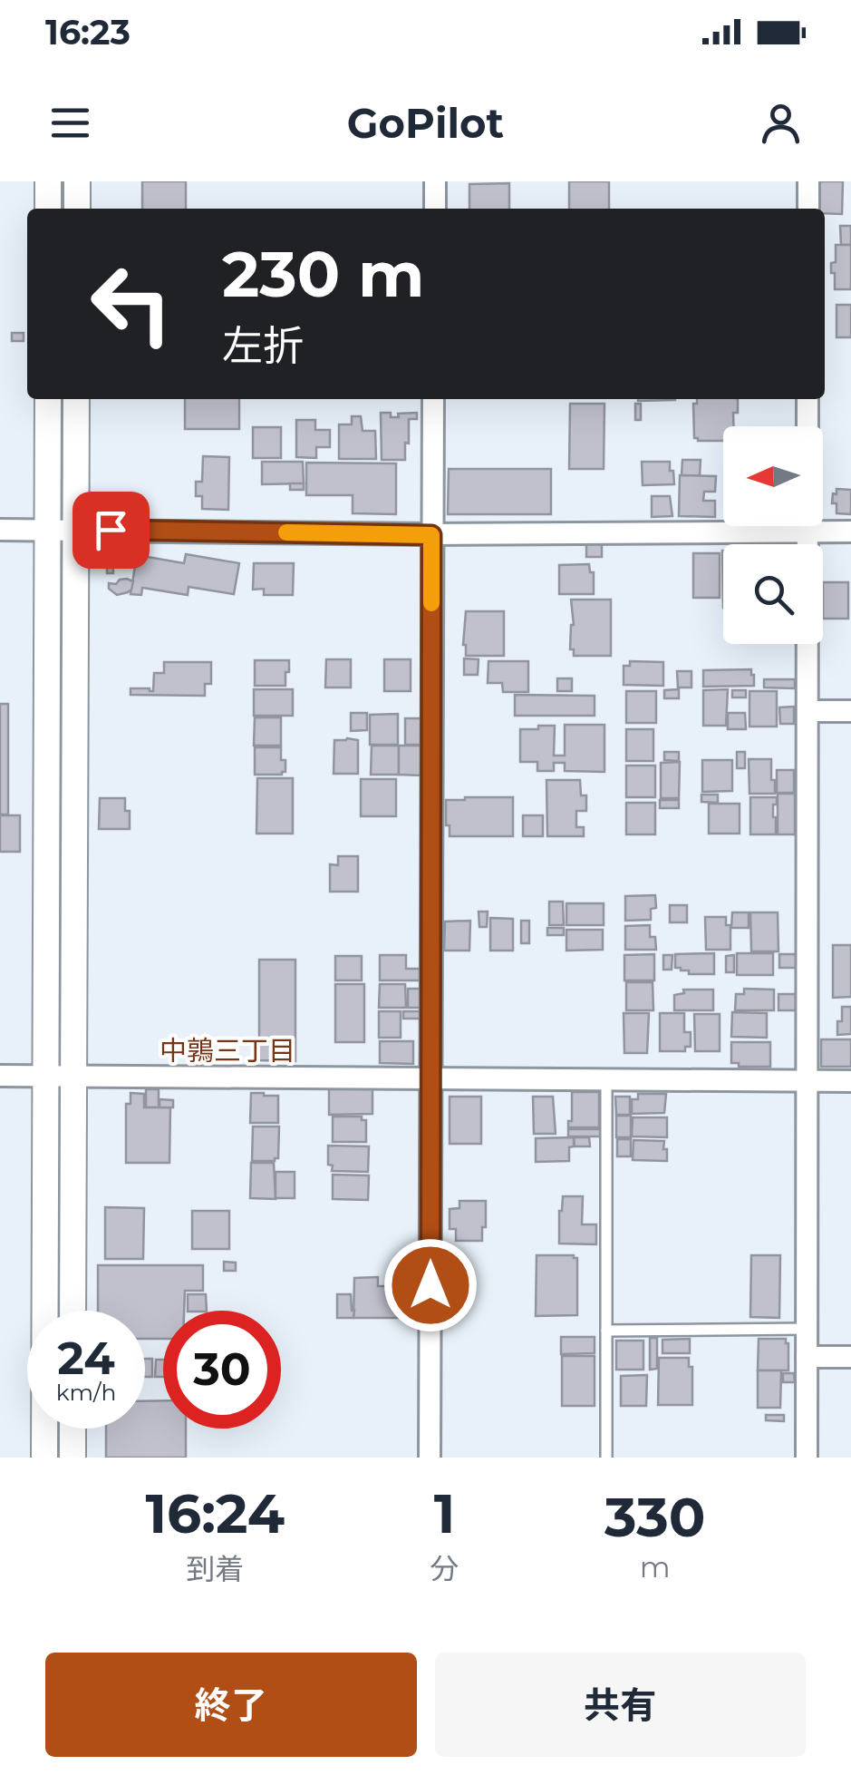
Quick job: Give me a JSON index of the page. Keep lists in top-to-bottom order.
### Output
{
  "districts": ["中鶉三丁目"],
  "north": "left",
  "page": {
    "status": "16:23",
    "header": "GoPilot",
    "turn": ["230 m", "左折"],
    "speed": "24 km/h",
    "limit": "30",
    "eta": [
      "16:24",
      "到着",
      "1",
      "分",
      "330",
      "m"
    ],
    "buttons": ["終了", "共有"]
  }
}
